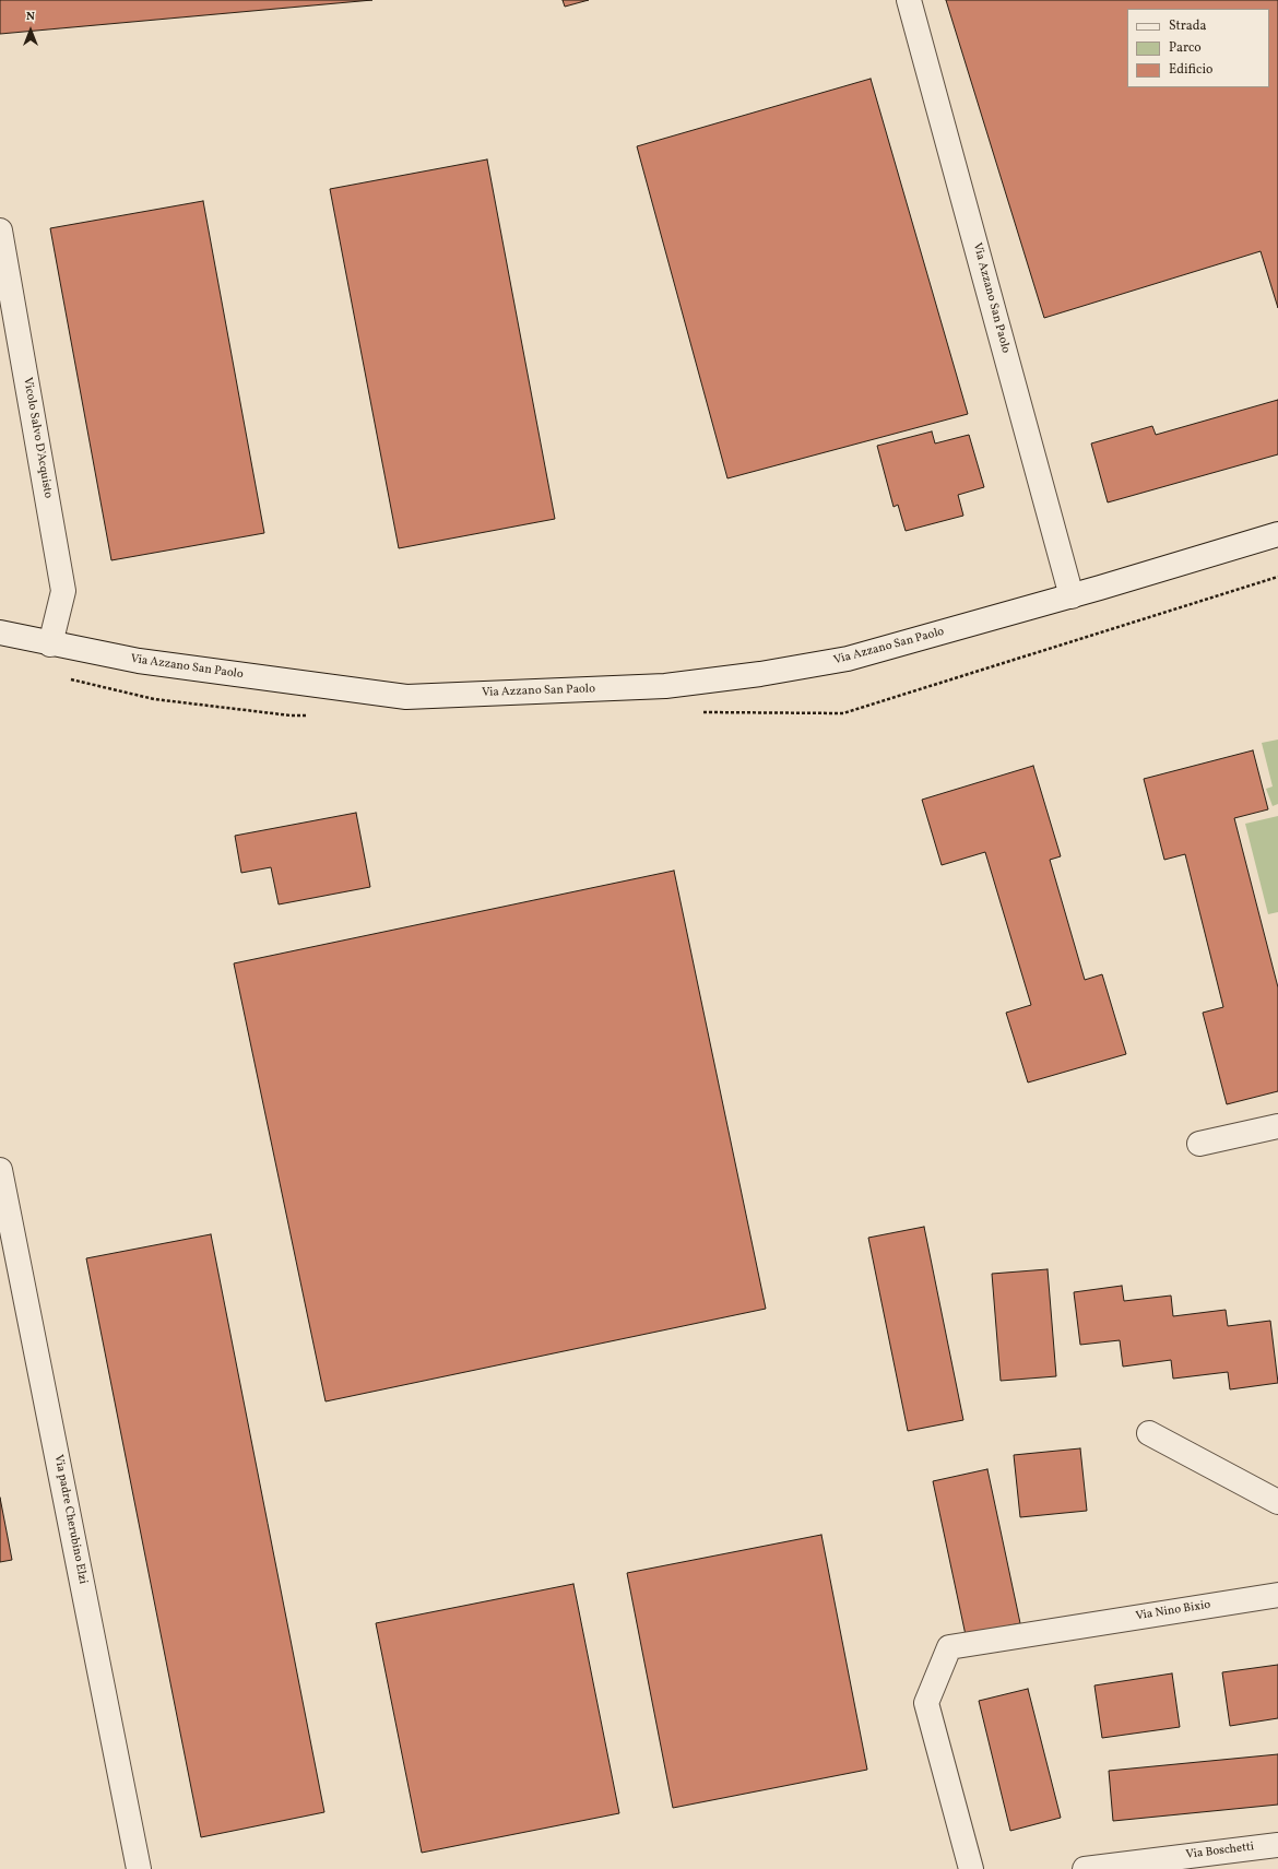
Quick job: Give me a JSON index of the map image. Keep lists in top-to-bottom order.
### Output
{
  "streets": {
    "street": [
      "Via Azzano San Paolo",
      "Vicolo Salvo D'Acquisto",
      "Via padre Cherubino Elzi",
      "Via Nino Bixio",
      "Via Boschetti"
    ]
  },
  "crossings": [
    ["Via Azzano San Paolo", "Vicolo Salvo D'Acquisto"]
  ],
  "legend": ["Strada", "Parco", "Edificio"],
  "north": "top"
}
